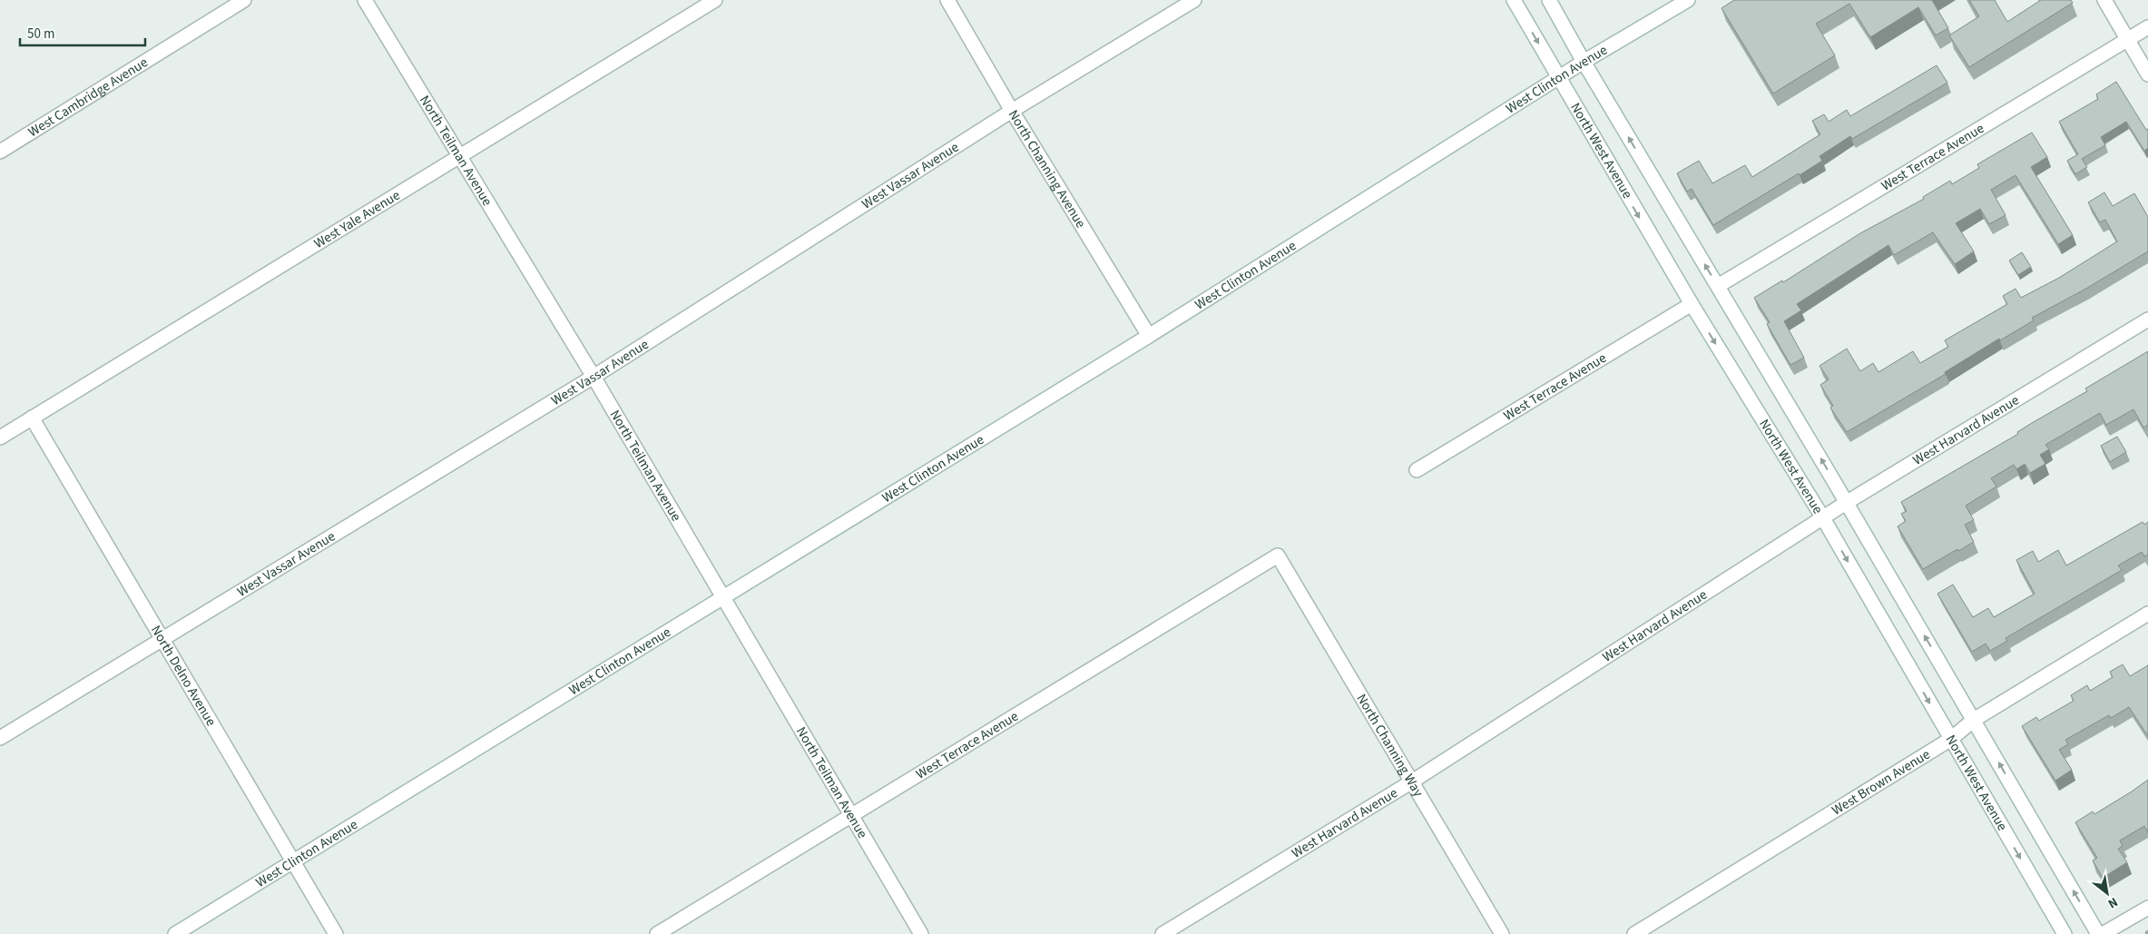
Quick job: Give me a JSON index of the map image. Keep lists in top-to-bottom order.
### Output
{
  "streets": {
    "street": [
      "West Clinton Avenue",
      "West Cambridge Avenue",
      "North Teilman Avenue",
      "North West Avenue",
      "West Terrace Avenue",
      "North Channing Avenue",
      "West Vassar Avenue",
      "West Yale Avenue",
      "West Harvard Avenue",
      "North Delno Avenue",
      "North Channing Way",
      "West Brown Avenue"
    ]
  },
  "crossings": [
    ["West Clinton Avenue", "North Teilman Avenue"],
    ["West Clinton Avenue", "North West Avenue"],
    ["West Clinton Avenue", "North Channing Avenue"],
    ["West Clinton Avenue", "North Delno Avenue"],
    ["North Teilman Avenue", "West Terrace Avenue"],
    ["North Teilman Avenue", "West Vassar Avenue"],
    ["North Teilman Avenue", "West Yale Avenue"],
    ["North West Avenue", "West Terrace Avenue"],
    ["North West Avenue", "West Harvard Avenue"],
    ["North West Avenue", "West Brown Avenue"],
    ["West Terrace Avenue", "North Channing Way"],
    ["North Channing Avenue", "West Vassar Avenue"],
    ["West Vassar Avenue", "North Delno Avenue"],
    ["West Yale Avenue", "North Delno Avenue"],
    ["West Harvard Avenue", "North Channing Way"]
  ],
  "scale_bar": "50 m",
  "north": "bottom right"
}
